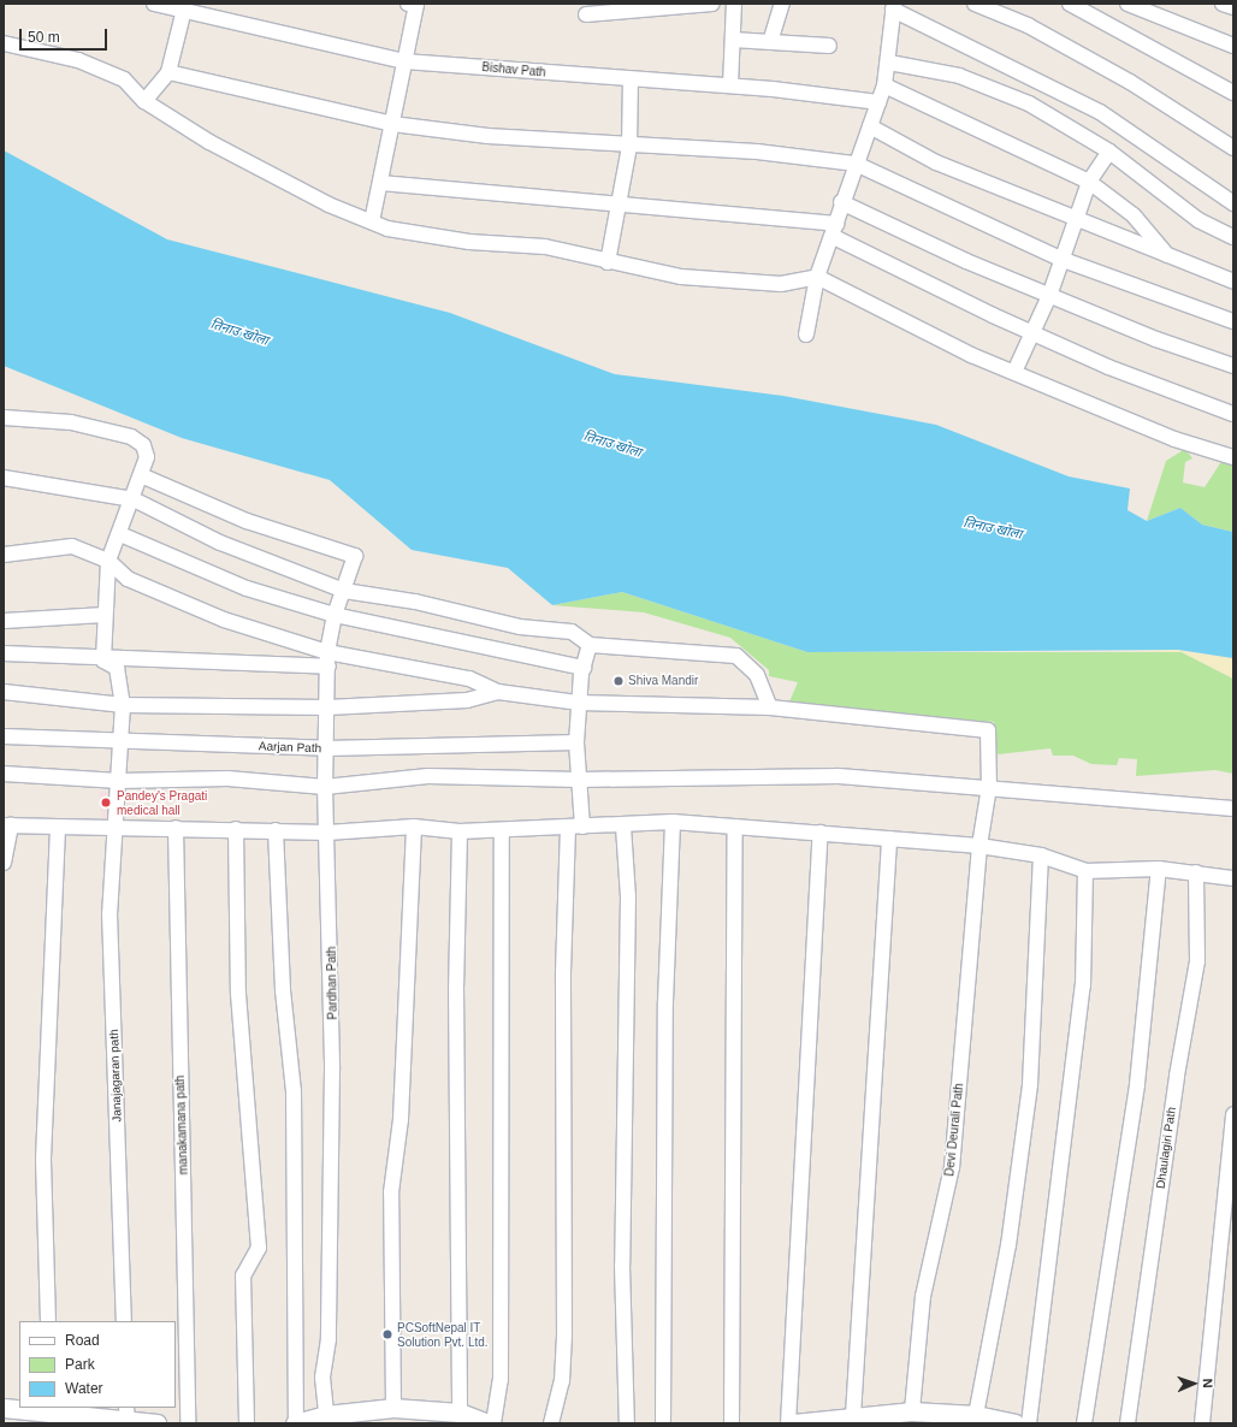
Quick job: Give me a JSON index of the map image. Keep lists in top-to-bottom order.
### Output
{
  "streets": {
    "street": [
      "Bishav Path",
      "Aarjan Path",
      "Pardhan Path",
      "Janajagaran path",
      "manakamana path",
      "Devi Deurali Path",
      "Dhaulagiri Path"
    ]
  },
  "crossings": [
    ["Aarjan Path", "Pardhan Path"],
    ["Aarjan Path", "Janajagaran path"]
  ],
  "water": ["तिनाउ खोला"],
  "places": ["Shiva Mandir", "Pandey's Pragati medical hall", "PCSoftNepal IT Solution Pvt. Ltd."],
  "legend": ["Road", "Park", "Water"],
  "scale_bar": "50 m",
  "north": "right"
}
